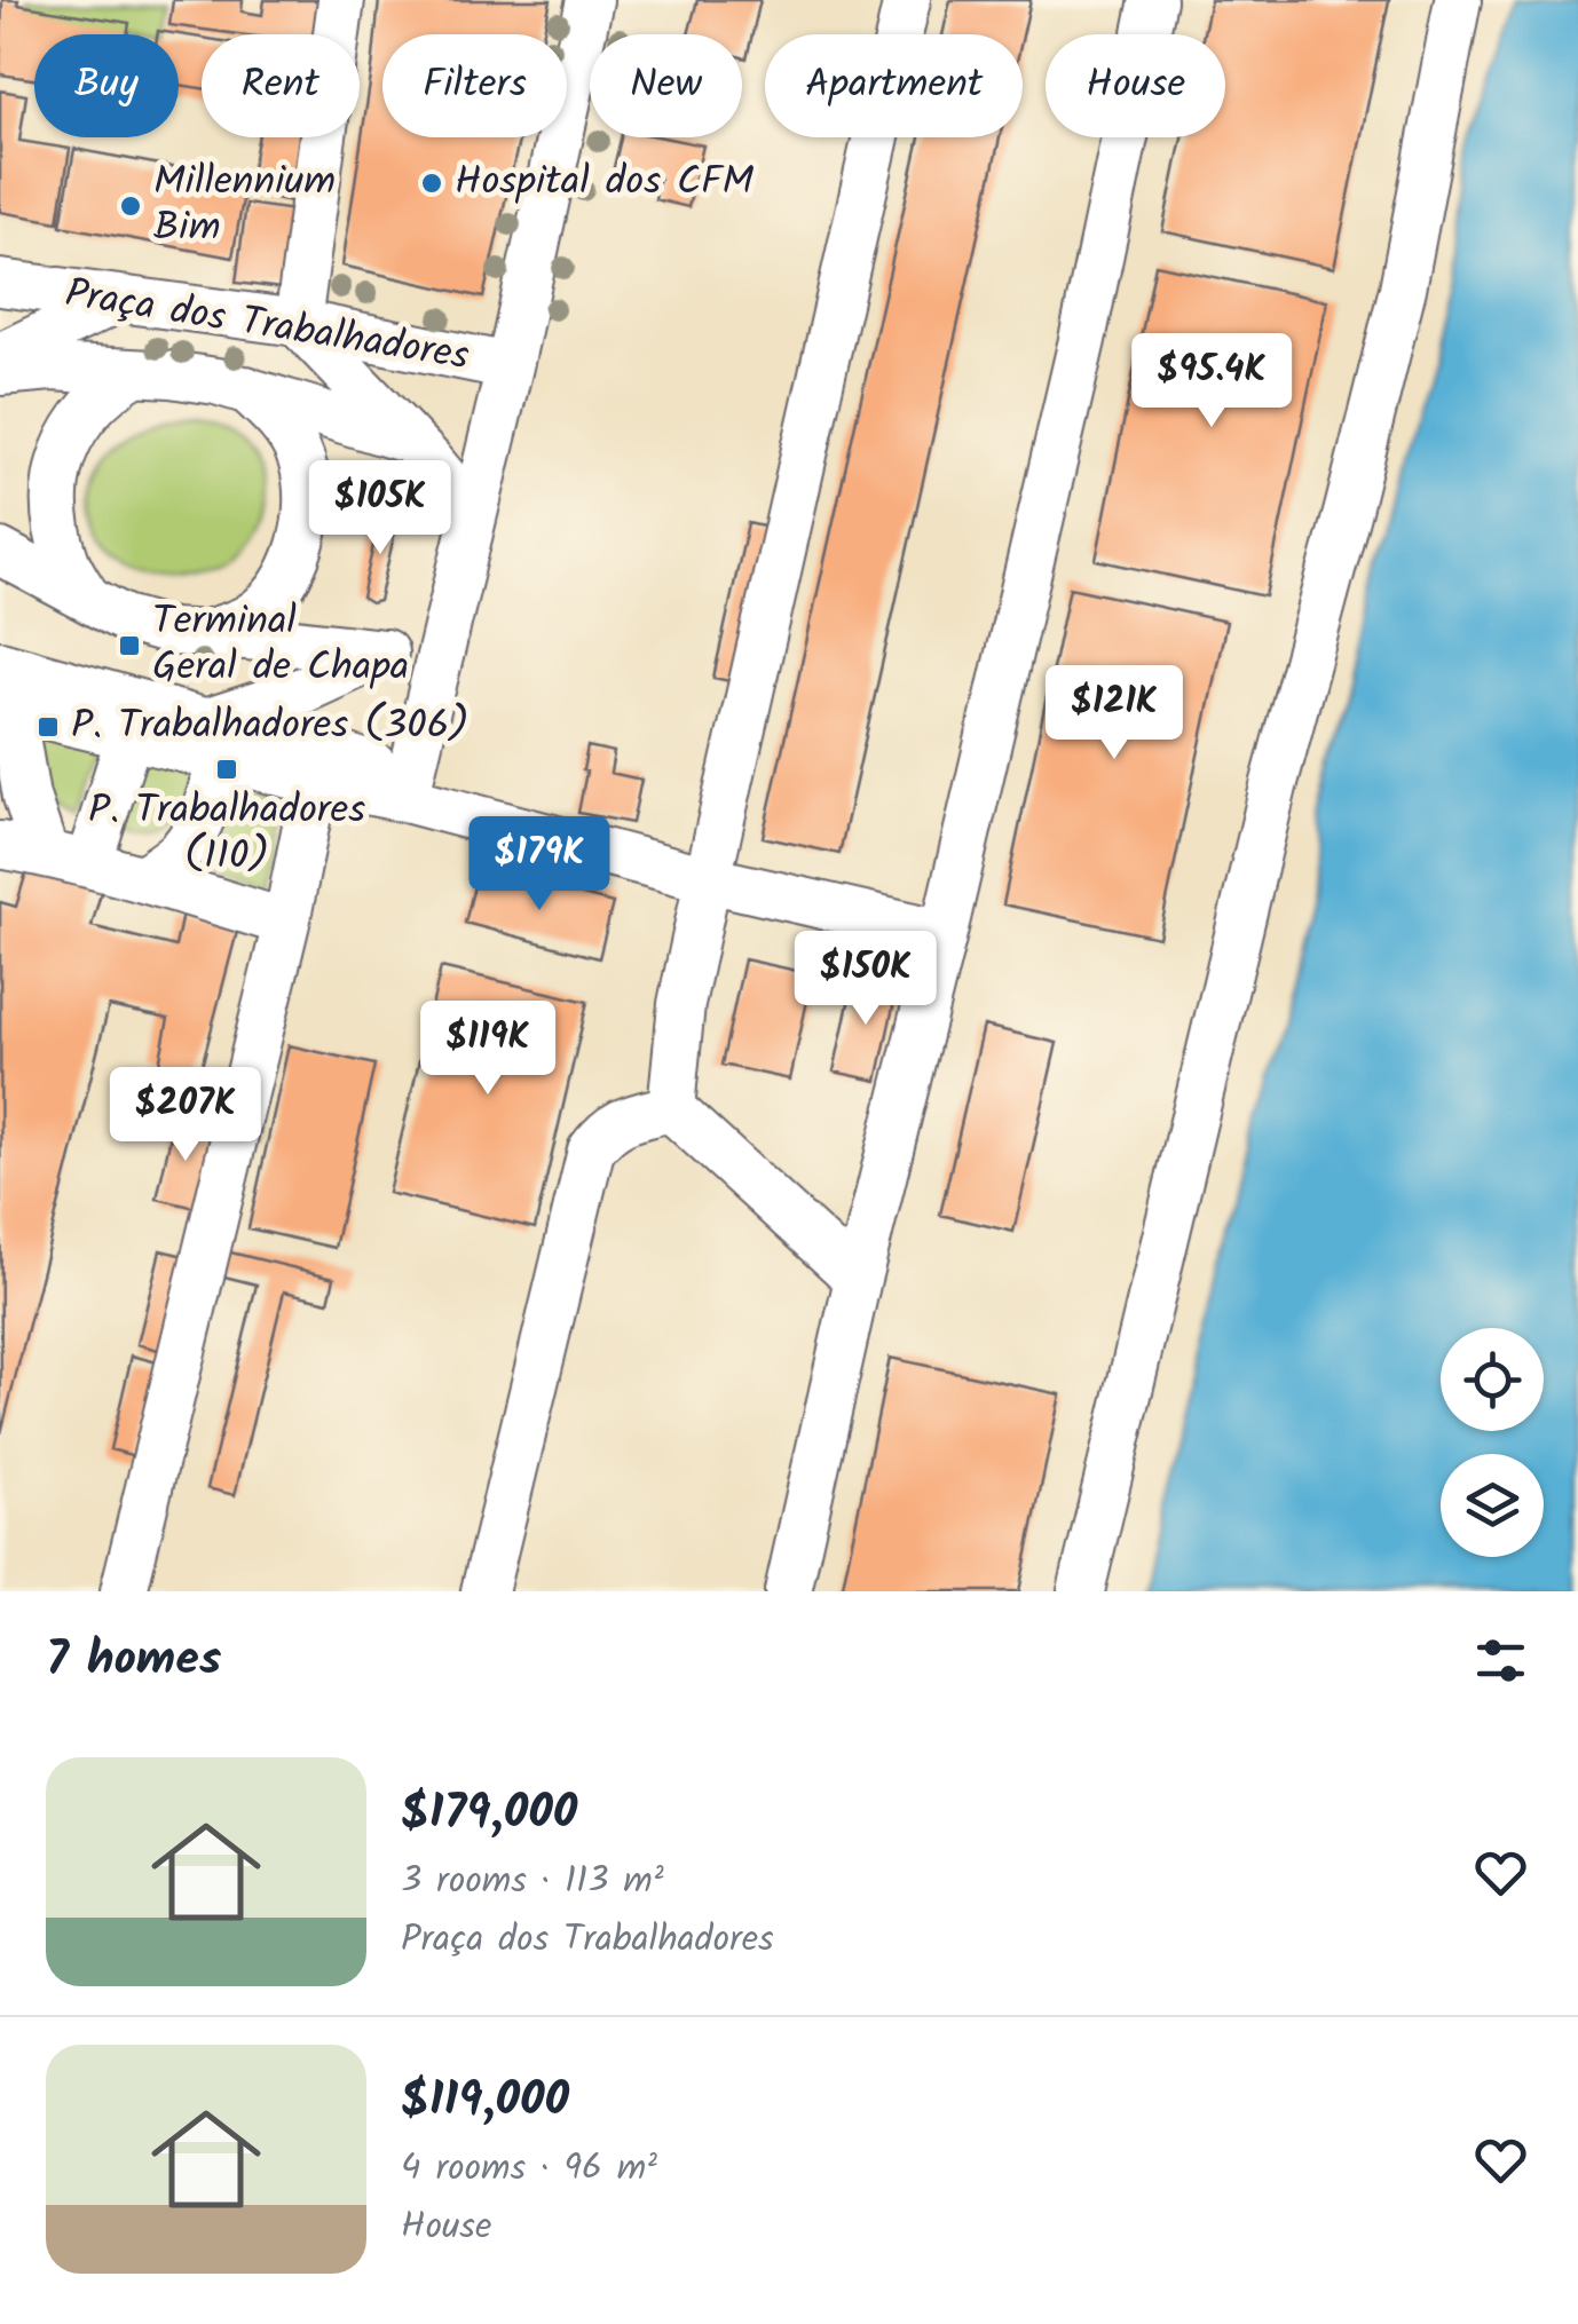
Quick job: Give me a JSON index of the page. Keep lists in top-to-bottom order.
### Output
{
  "streets": {
    "street": ["Praça dos Trabalhadores"]
  },
  "places": {
    "other": ["Hospital dos CFM", "Millennium Bim"],
    "transit": ["Terminal Geral de Chapa", "P. Trabalhadores (306)", "P. Trabalhadores (110)"]
  },
  "page": {
    "chip": [
      "Buy",
      "Rent",
      "Filters",
      "New",
      "Apartment",
      "House"
    ],
    "price": [
      "$95.4K",
      "$105K",
      "$121K",
      "$179K",
      "$150K",
      "$119K",
      "$207K"
    ],
    "heading": "7 homes",
    "list": [
      {
        "name": "$179,000",
        "note": "3 rooms · 113 m² · Praça dos Trabalhadores"
      },
      {
        "name": "$119,000",
        "note": "4 rooms · 96 m² · House"
      }
    ]
  }
}
